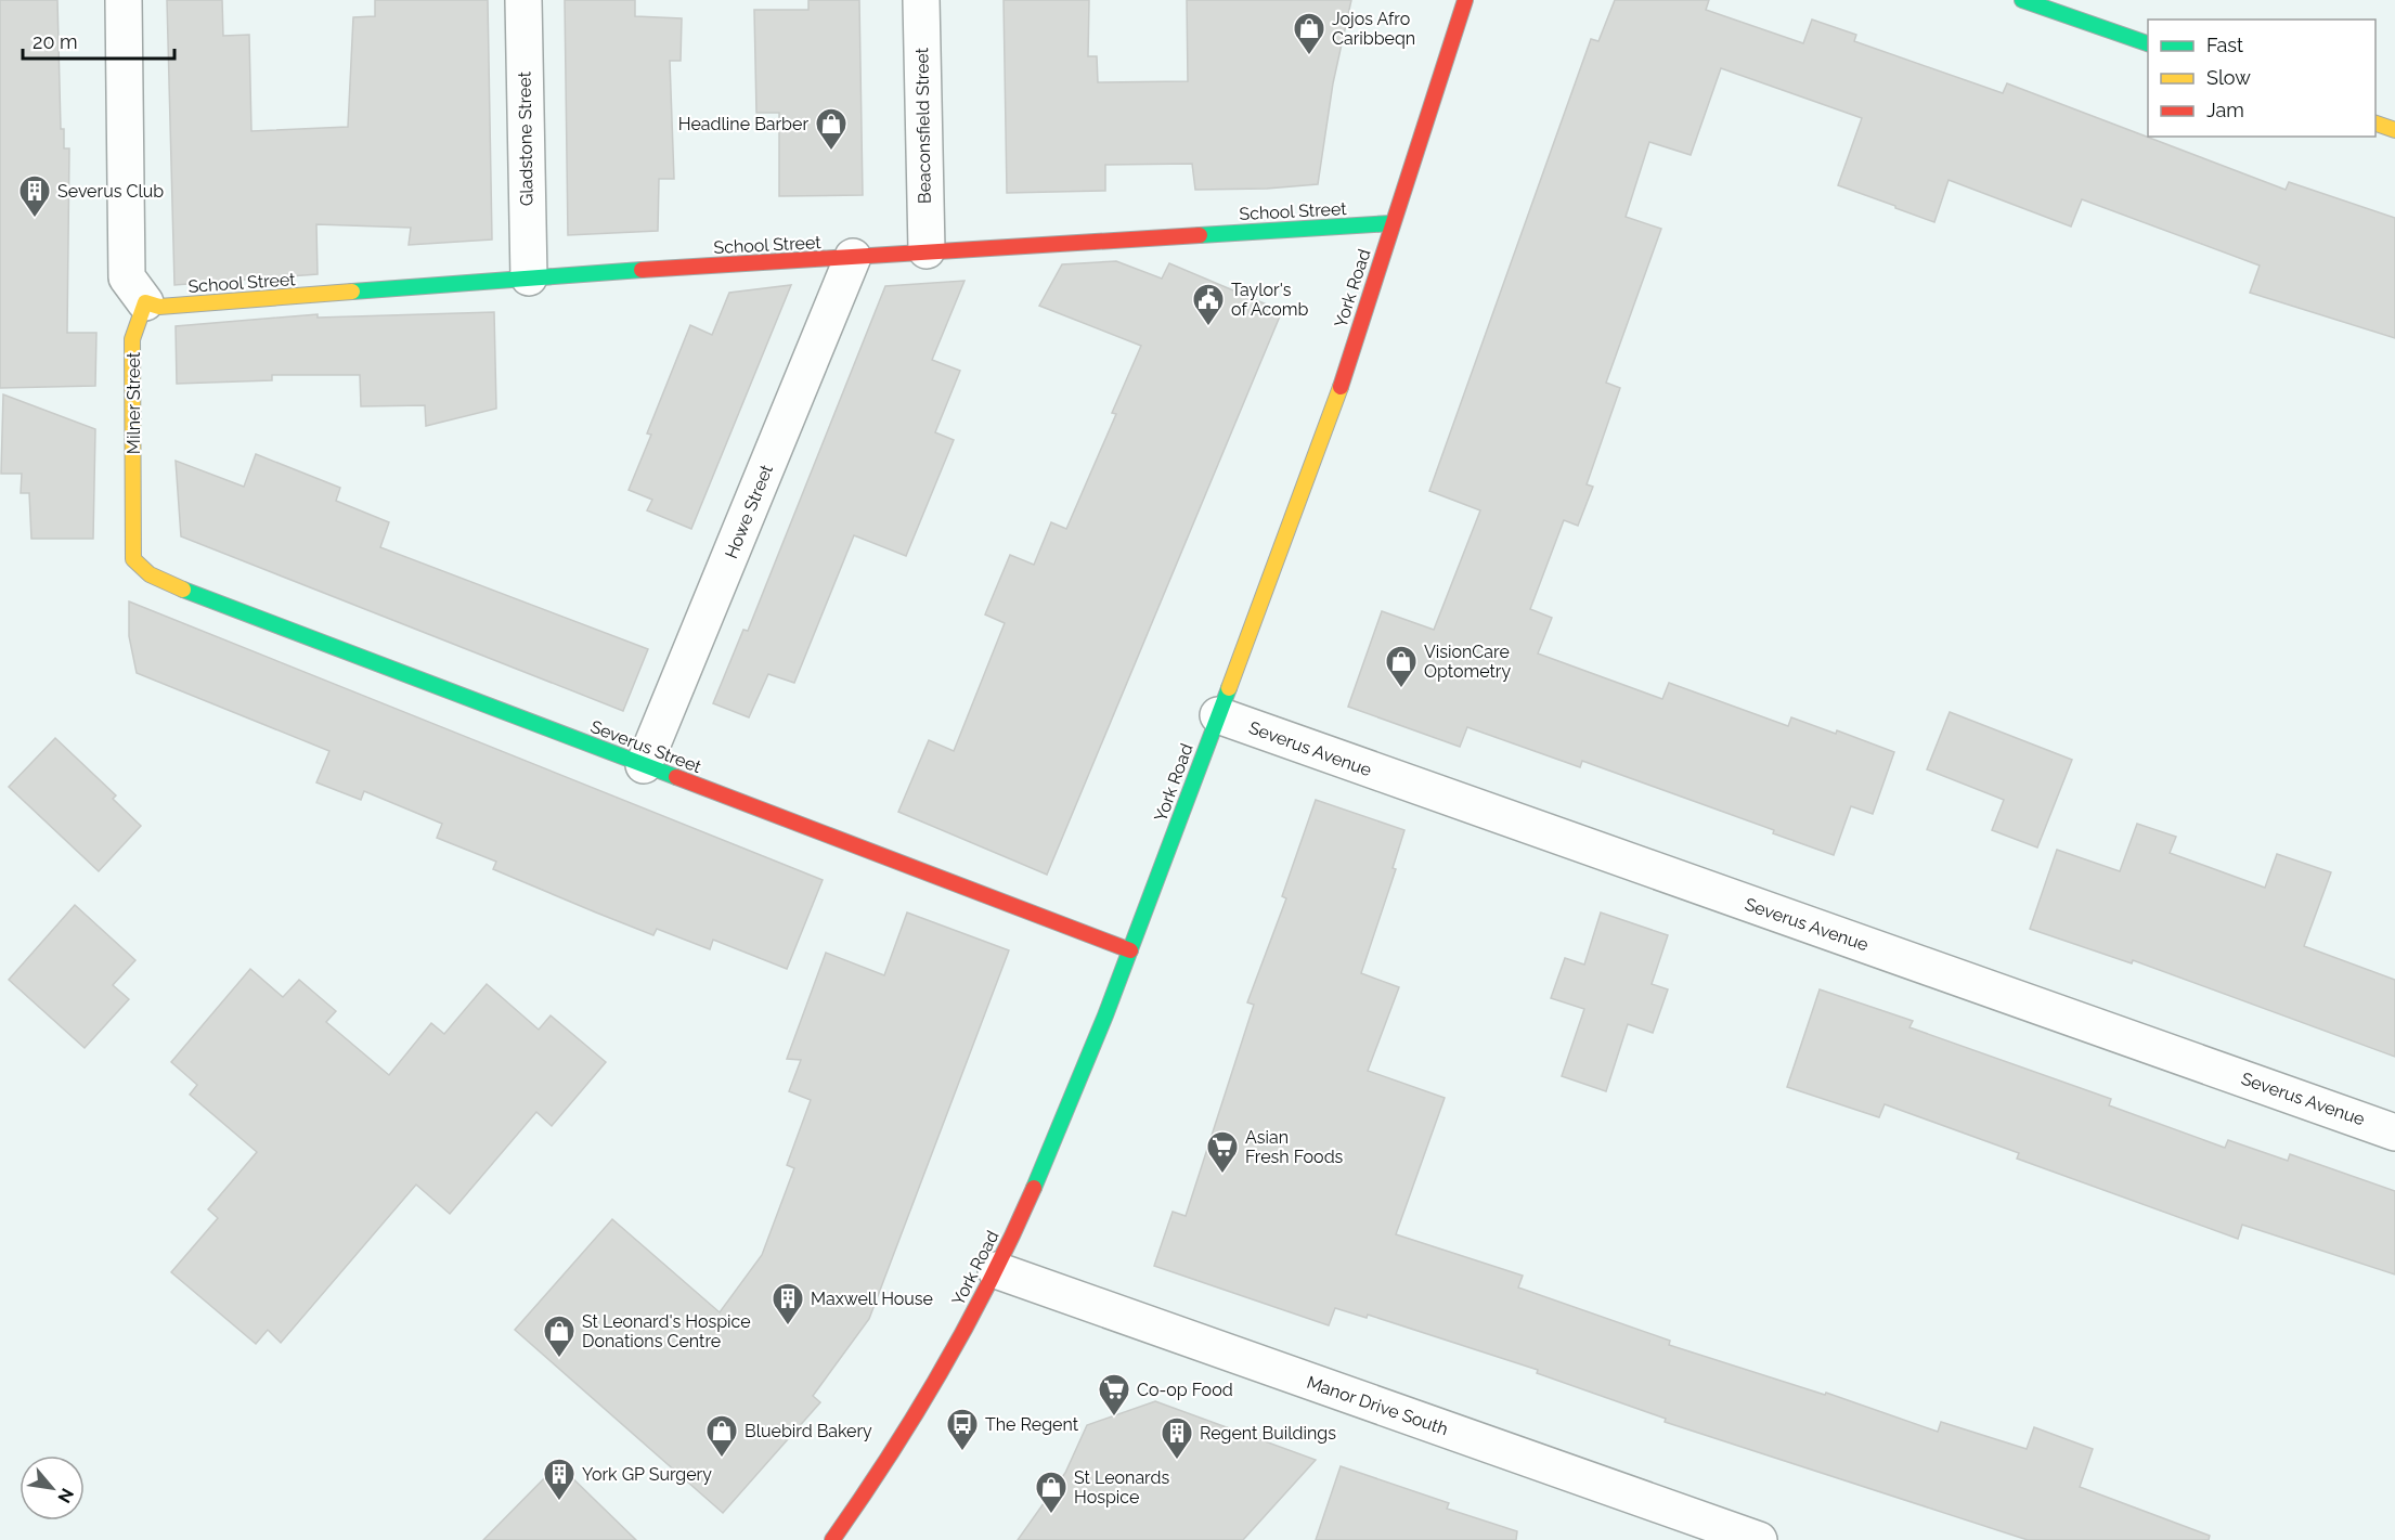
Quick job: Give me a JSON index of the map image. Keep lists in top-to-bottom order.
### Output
{
  "streets": {
    "street": [
      "Beaconsfield Street",
      "Gladstone Street",
      "School Street",
      "York Road",
      "Milner Street",
      "Howe Street",
      "Severus Street",
      "Severus Avenue",
      "Manor Drive South"
    ]
  },
  "crossings": [
    ["Beaconsfield Street", "School Street"],
    ["Gladstone Street", "School Street"],
    ["School Street", "York Road"],
    ["School Street", "Milner Street"],
    ["School Street", "Howe Street"],
    ["York Road", "Severus Street"],
    ["York Road", "Severus Avenue"],
    ["York Road", "Manor Drive South"],
    ["Milner Street", "Severus Street"],
    ["Howe Street", "Severus Street"]
  ],
  "places": {
    "shop": [
      "Jojos Afro Caribbeqn",
      "Headline Barber",
      "VisionCare Optometry",
      "St Leonard's Hospice Donations Centre",
      "Bluebird Bakery",
      "St Leonards Hospice"
    ],
    "building": [
      "Severus Club",
      "Maxwell House",
      "Regent Buildings",
      "York GP Surgery"
    ],
    "public building": ["Taylor's of Acomb"],
    "supermarket": ["Asian Fresh Foods", "Co-op Food"],
    "bus stop": ["The Regent"]
  },
  "legend": ["Fast", "Slow", "Jam"],
  "scale_bar": "20 m",
  "north": "bottom right"
}
